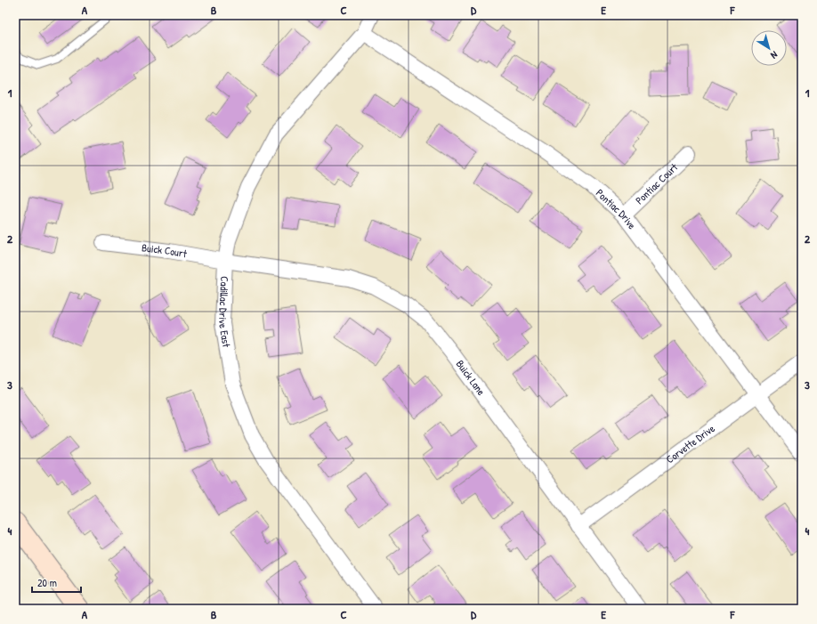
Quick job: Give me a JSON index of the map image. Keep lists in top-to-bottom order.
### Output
{
  "streets": {
    "street": [
      "Pontiac Court",
      "Pontiac Drive",
      "Buick Court",
      "Cadillac Drive East",
      "Buick Lane",
      "Corvette Drive"
    ]
  },
  "crossings": [
    ["Pontiac Court", "Pontiac Drive"],
    ["Pontiac Drive", "Cadillac Drive East"],
    ["Pontiac Drive", "Corvette Drive"],
    ["Buick Court", "Cadillac Drive East"],
    ["Buick Court", "Buick Lane"],
    ["Cadillac Drive East", "Buick Lane"],
    ["Buick Lane", "Corvette Drive"]
  ],
  "scale_bar": "20 m",
  "north": "bottom right",
  "grid": {
    "columns": [
      "A",
      "B",
      "C",
      "D",
      "E",
      "F"
    ],
    "rows": [
      "1",
      "2",
      "3",
      "4"
    ]
  }
}
